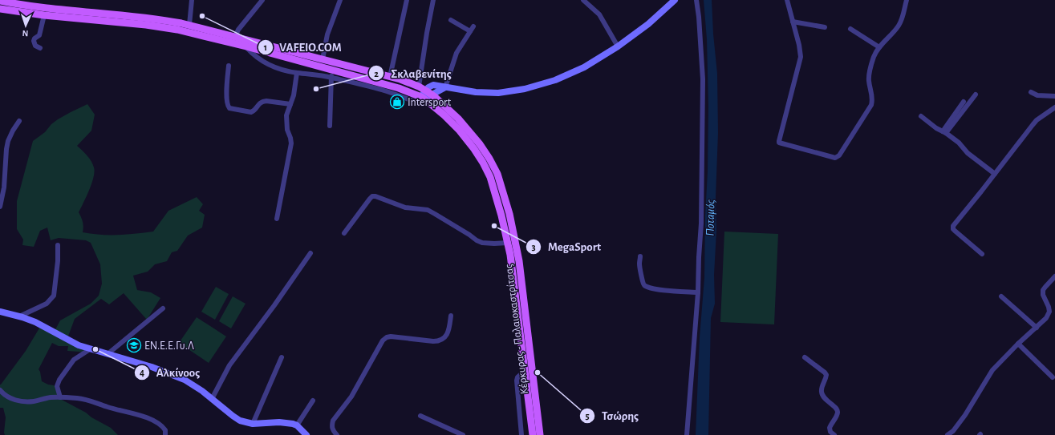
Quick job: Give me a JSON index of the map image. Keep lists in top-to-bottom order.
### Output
{
  "streets": {
    "main road": ["Κέρκυρας - Παλαιοκαστρίτσας"]
  },
  "water": ["Ποταμός"],
  "places": {
    "other": [
      "VAFEIO.COM",
      "Σκλαβενίτης",
      "MegaSport",
      "Αλκίνοος",
      "Τσώρης"
    ],
    "shop": ["Intersport"],
    "school or university": ["ΕΝ.Ε.Ε.Γυ.Λ"]
  },
  "north": "bottom"
}
